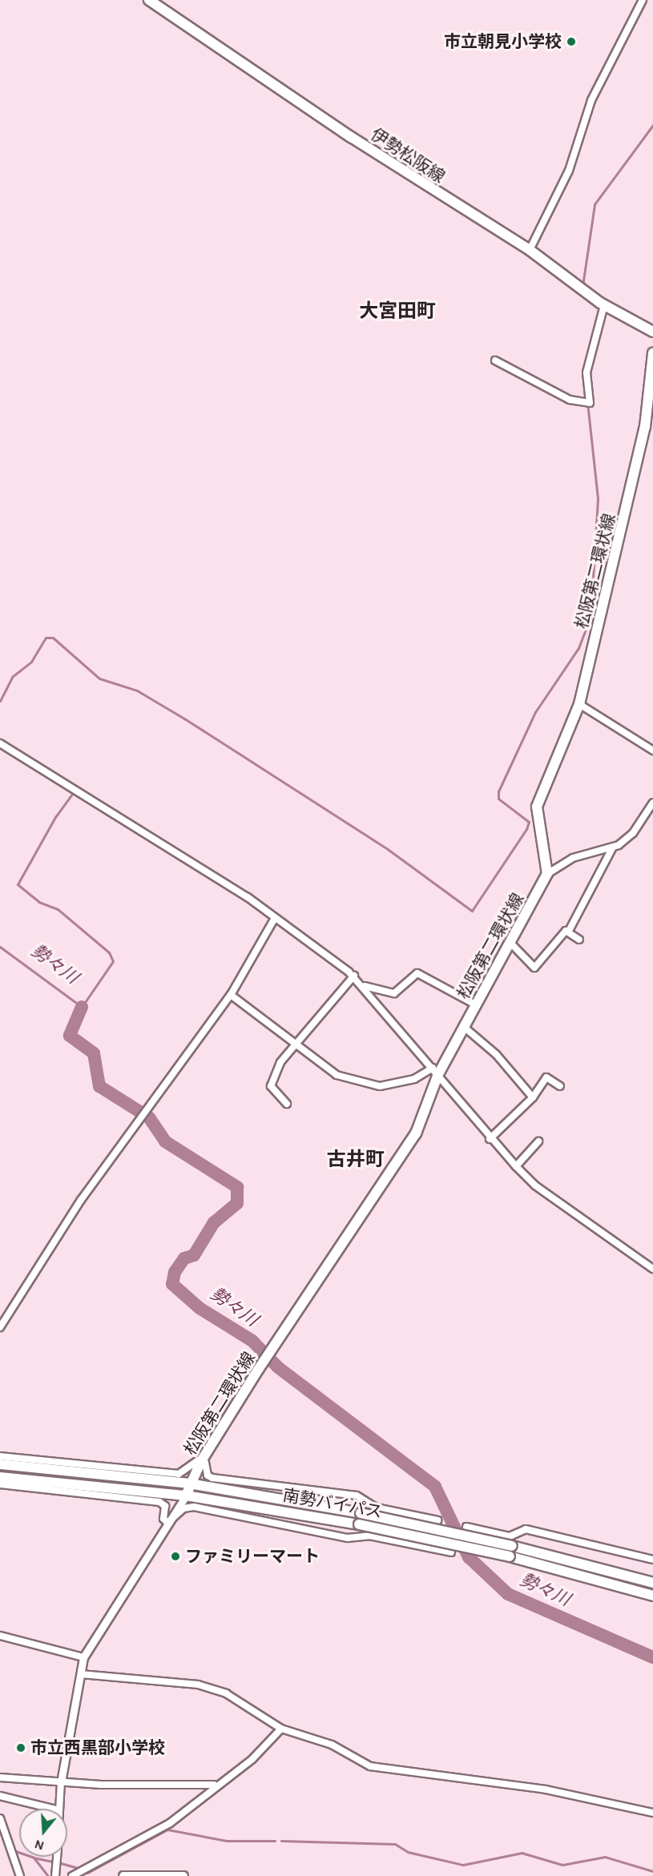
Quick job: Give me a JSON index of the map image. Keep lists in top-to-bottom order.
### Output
{
  "streets": {
    "main road": ["伊勢松阪線", "松阪第二環状線", "南勢バイパス"]
  },
  "crossings": [
    ["松阪第二環状線", "南勢バイパス"]
  ],
  "districts": ["大宮田町", "古井町"],
  "water": ["勢々川"],
  "places": ["市立朝見小学校", "ファミリーマート", "市立西黒部小学校"],
  "north": "bottom"
}
